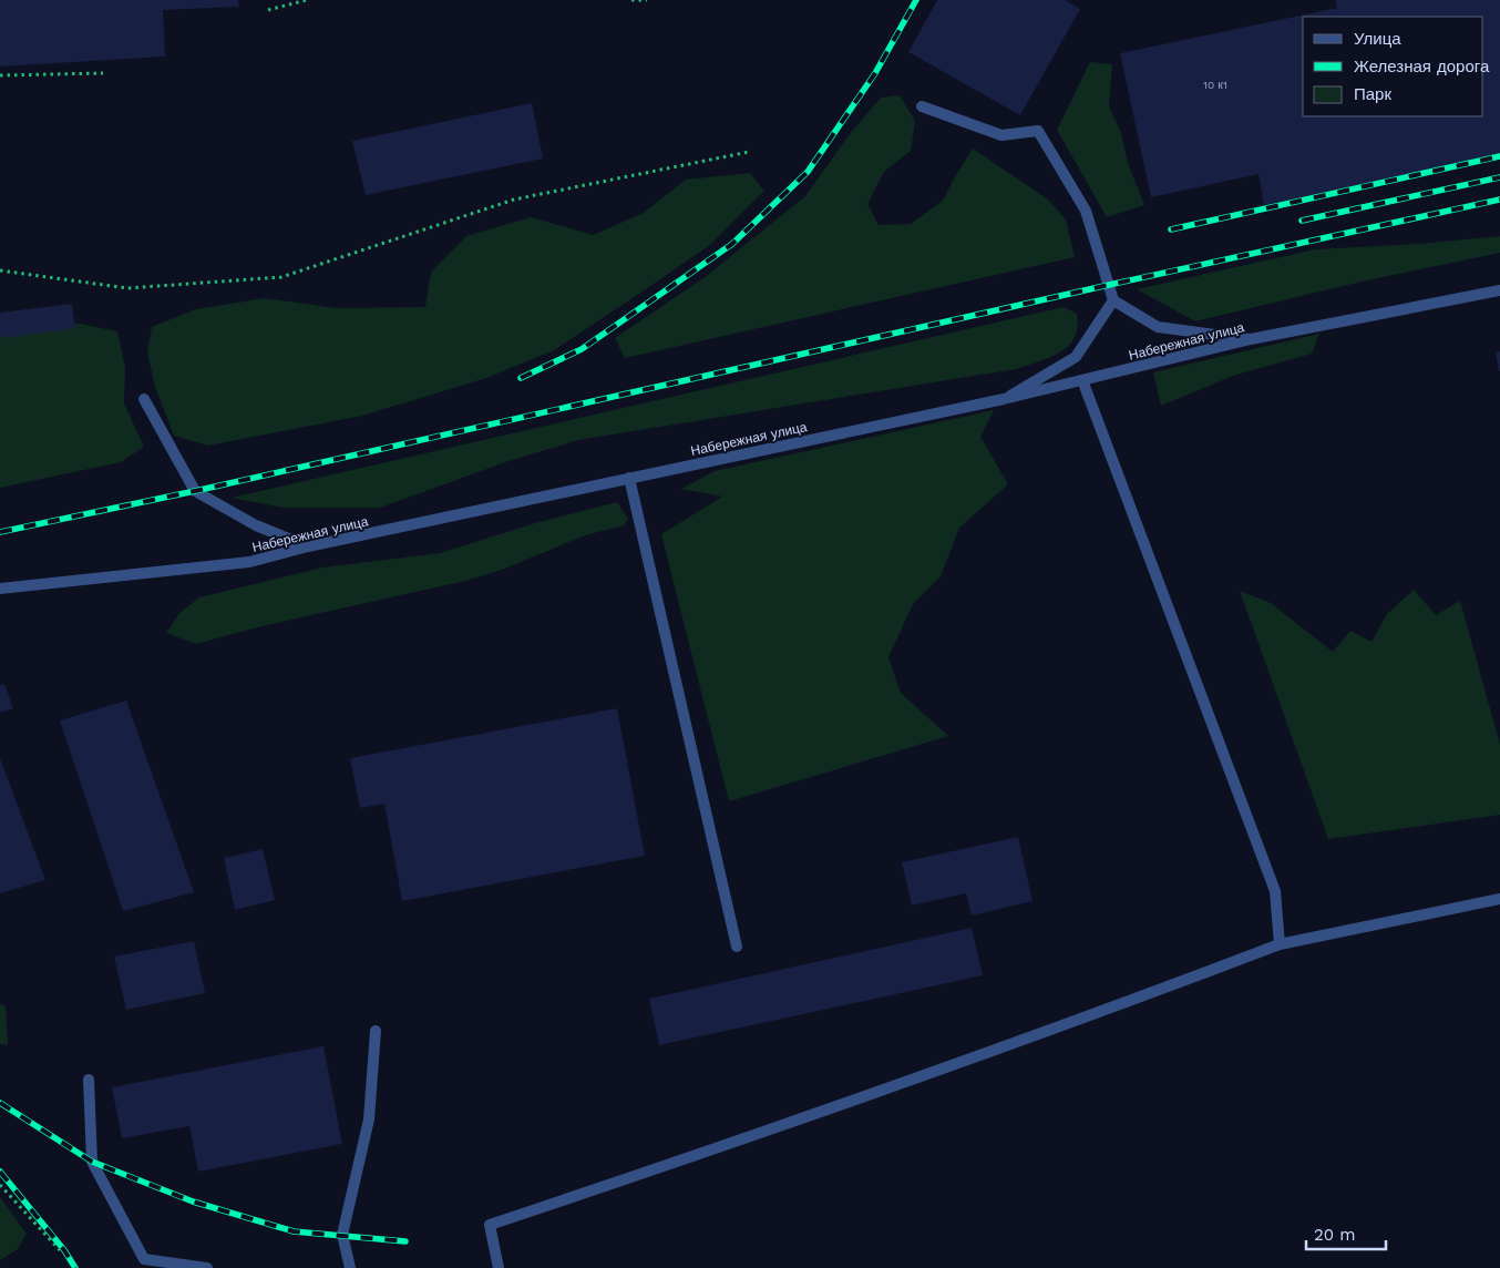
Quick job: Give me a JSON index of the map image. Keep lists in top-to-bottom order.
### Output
{
  "streets": {
    "street": ["Набережная улица"]
  },
  "house_numbers": ["10 к1"],
  "legend": ["Улица", "Железная дорога", "Парк"],
  "scale_bar": "20 m"
}
